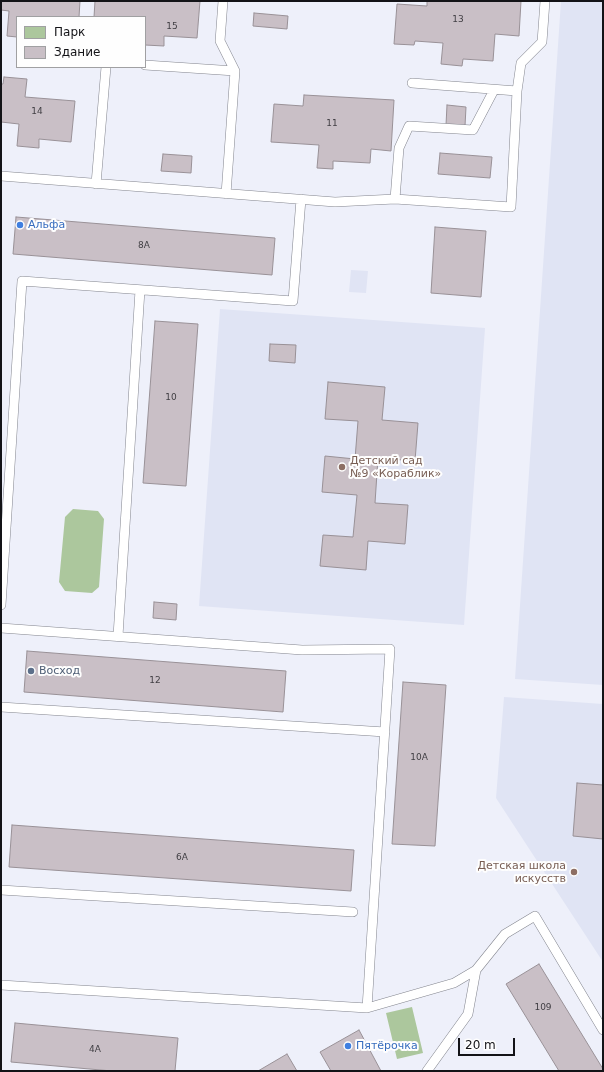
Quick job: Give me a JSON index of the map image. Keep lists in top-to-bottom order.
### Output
{
  "places": [
    "Альфа",
    "Детский сад №9 «Кораблик»",
    "Восход",
    "Детская школа искусств",
    "Пятёрочка"
  ],
  "house_numbers": [
    "13",
    "15",
    "14",
    "11",
    "8А",
    "10",
    "12",
    "10А",
    "6А",
    "109",
    "4А"
  ],
  "legend": ["Парк", "Здание"],
  "scale_bar": "20 m"
}
